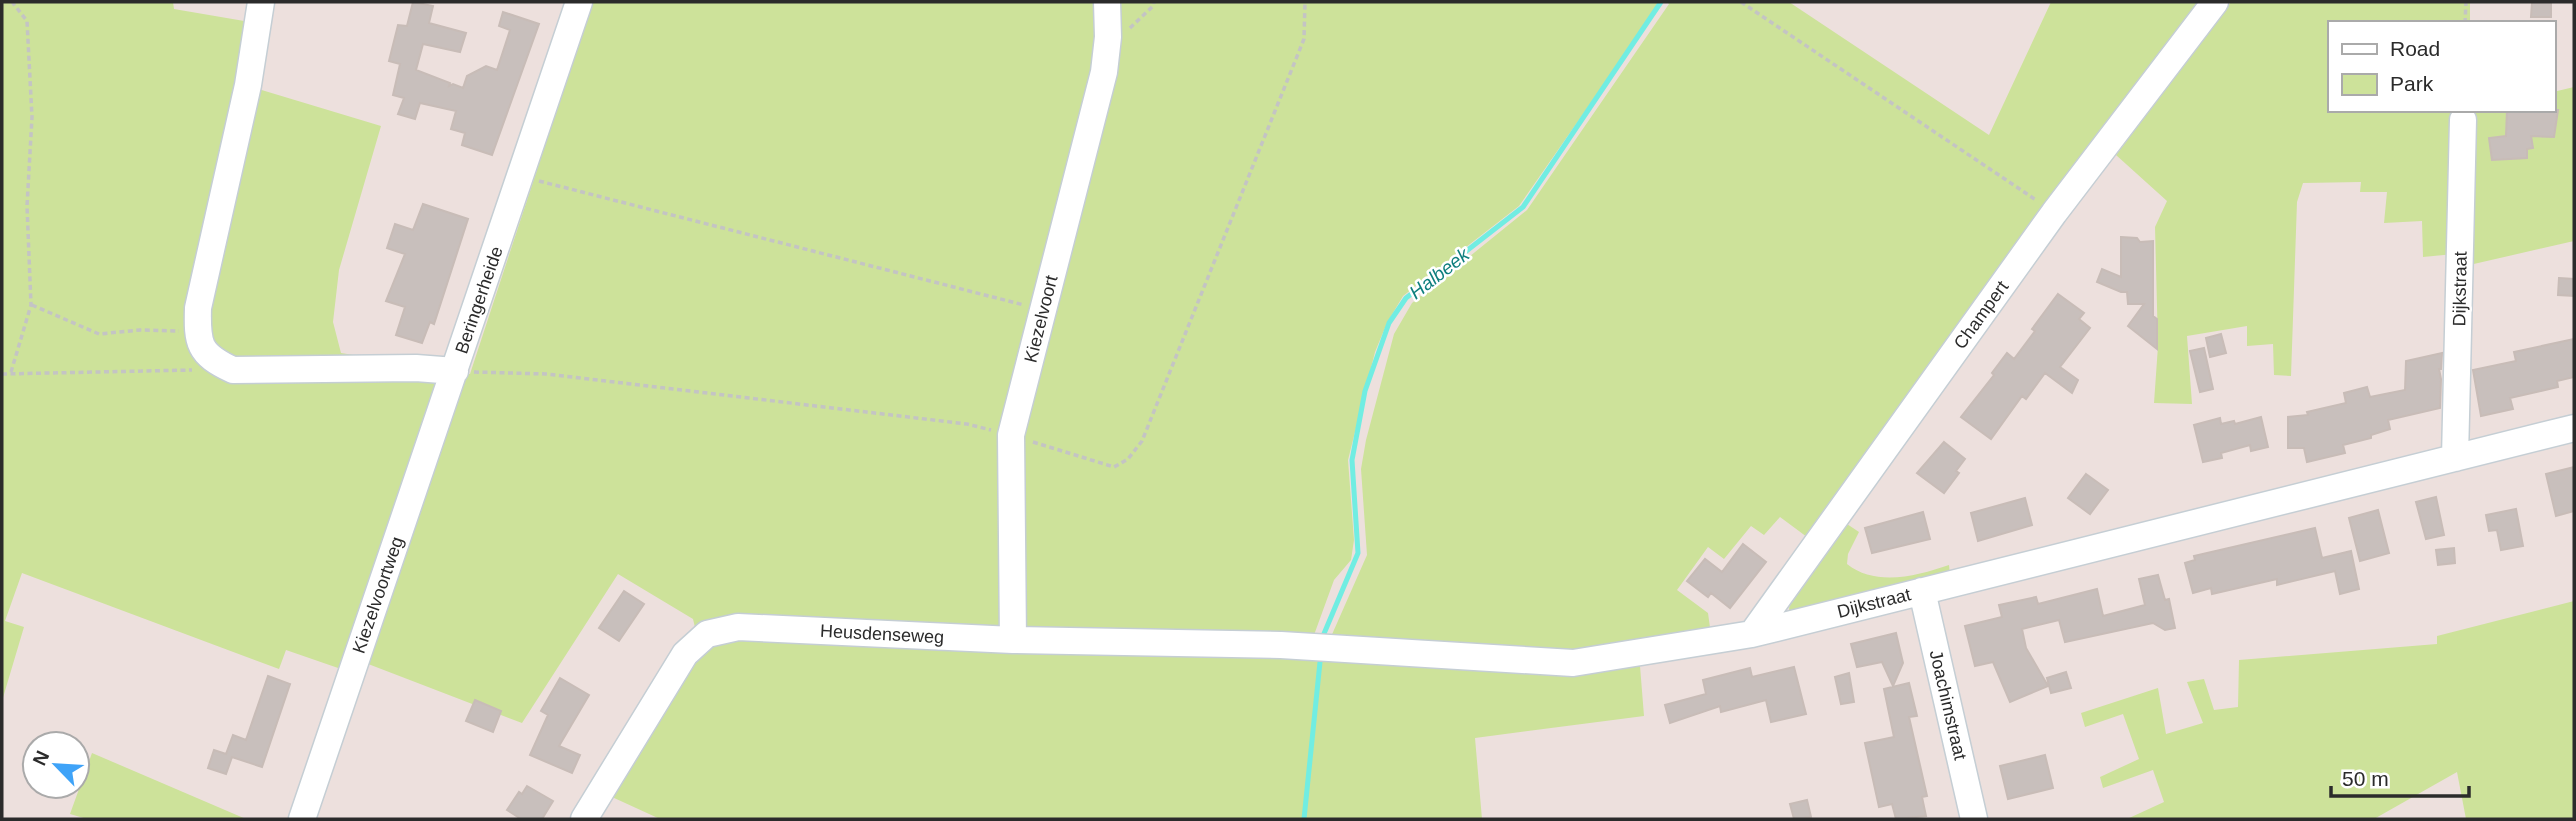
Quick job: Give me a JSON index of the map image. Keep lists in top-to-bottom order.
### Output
{
  "streets": {
    "street": [
      "Dijkstraat",
      "Beringerheide",
      "Champert",
      "Kiezelvoort",
      "Kiezelvoortweg",
      "Heusdenseweg",
      "Joachimstraat"
    ]
  },
  "crossings": [
    ["Dijkstraat", "Champert"],
    ["Dijkstraat", "Heusdenseweg"],
    ["Dijkstraat", "Joachimstraat"],
    ["Beringerheide", "Kiezelvoortweg"],
    ["Kiezelvoort", "Heusdenseweg"]
  ],
  "water": ["Halbeek"],
  "legend": ["Road", "Park"],
  "scale_bar": "50 m",
  "north": "top left"
}
